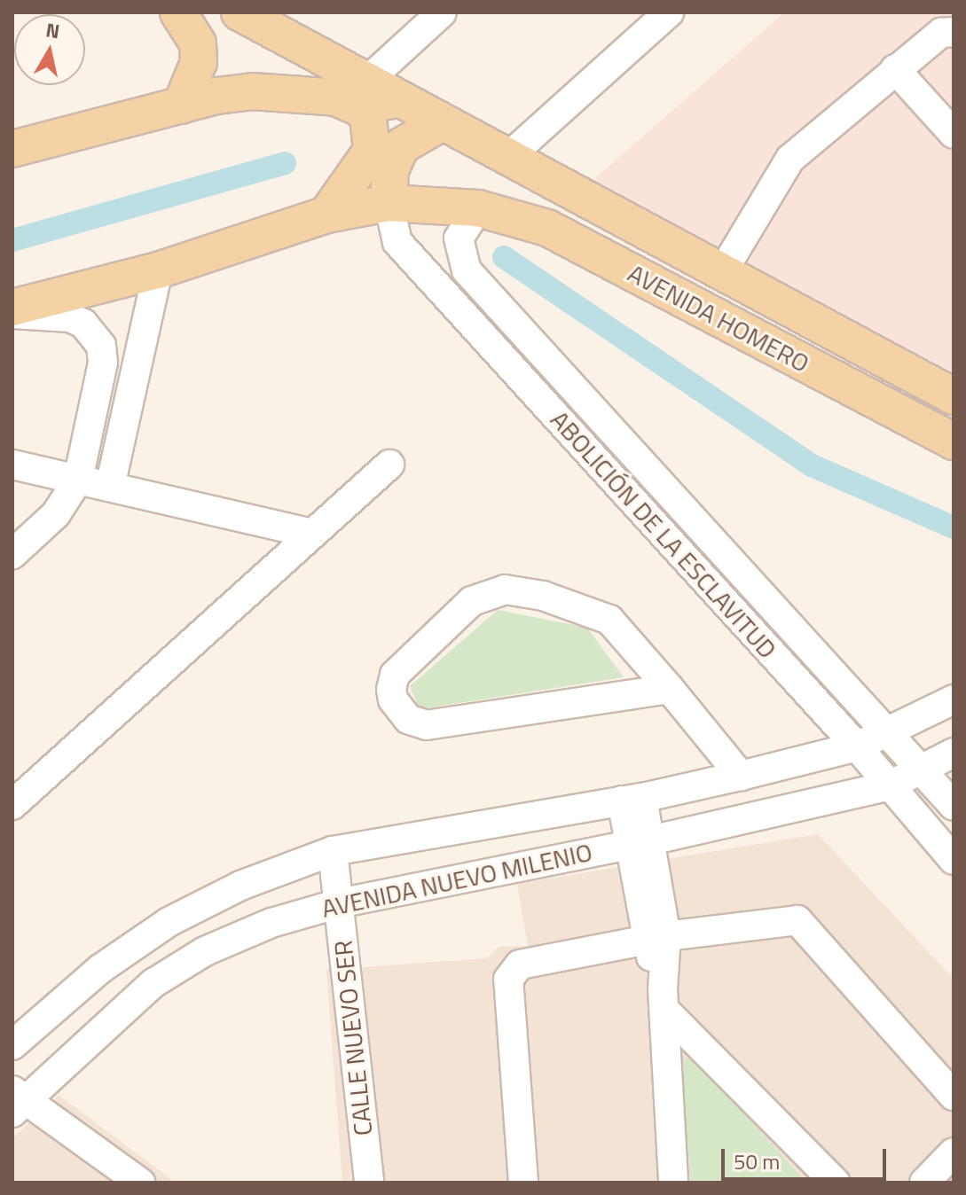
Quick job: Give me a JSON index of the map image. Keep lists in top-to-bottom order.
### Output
{
  "streets": {
    "main road": ["AVENIDA HOMERO"],
    "street": ["ABOLICIÓN DE LA ESCLAVITUD", "AVENIDA NUEVO MILENIO", "CALLE NUEVO SER"]
  },
  "crossings": [
    ["AVENIDA HOMERO", "ABOLICIÓN DE LA ESCLAVITUD"],
    ["ABOLICIÓN DE LA ESCLAVITUD", "AVENIDA NUEVO MILENIO"],
    ["AVENIDA NUEVO MILENIO", "CALLE NUEVO SER"]
  ],
  "scale_bar": "50 m",
  "north": "top"
}
